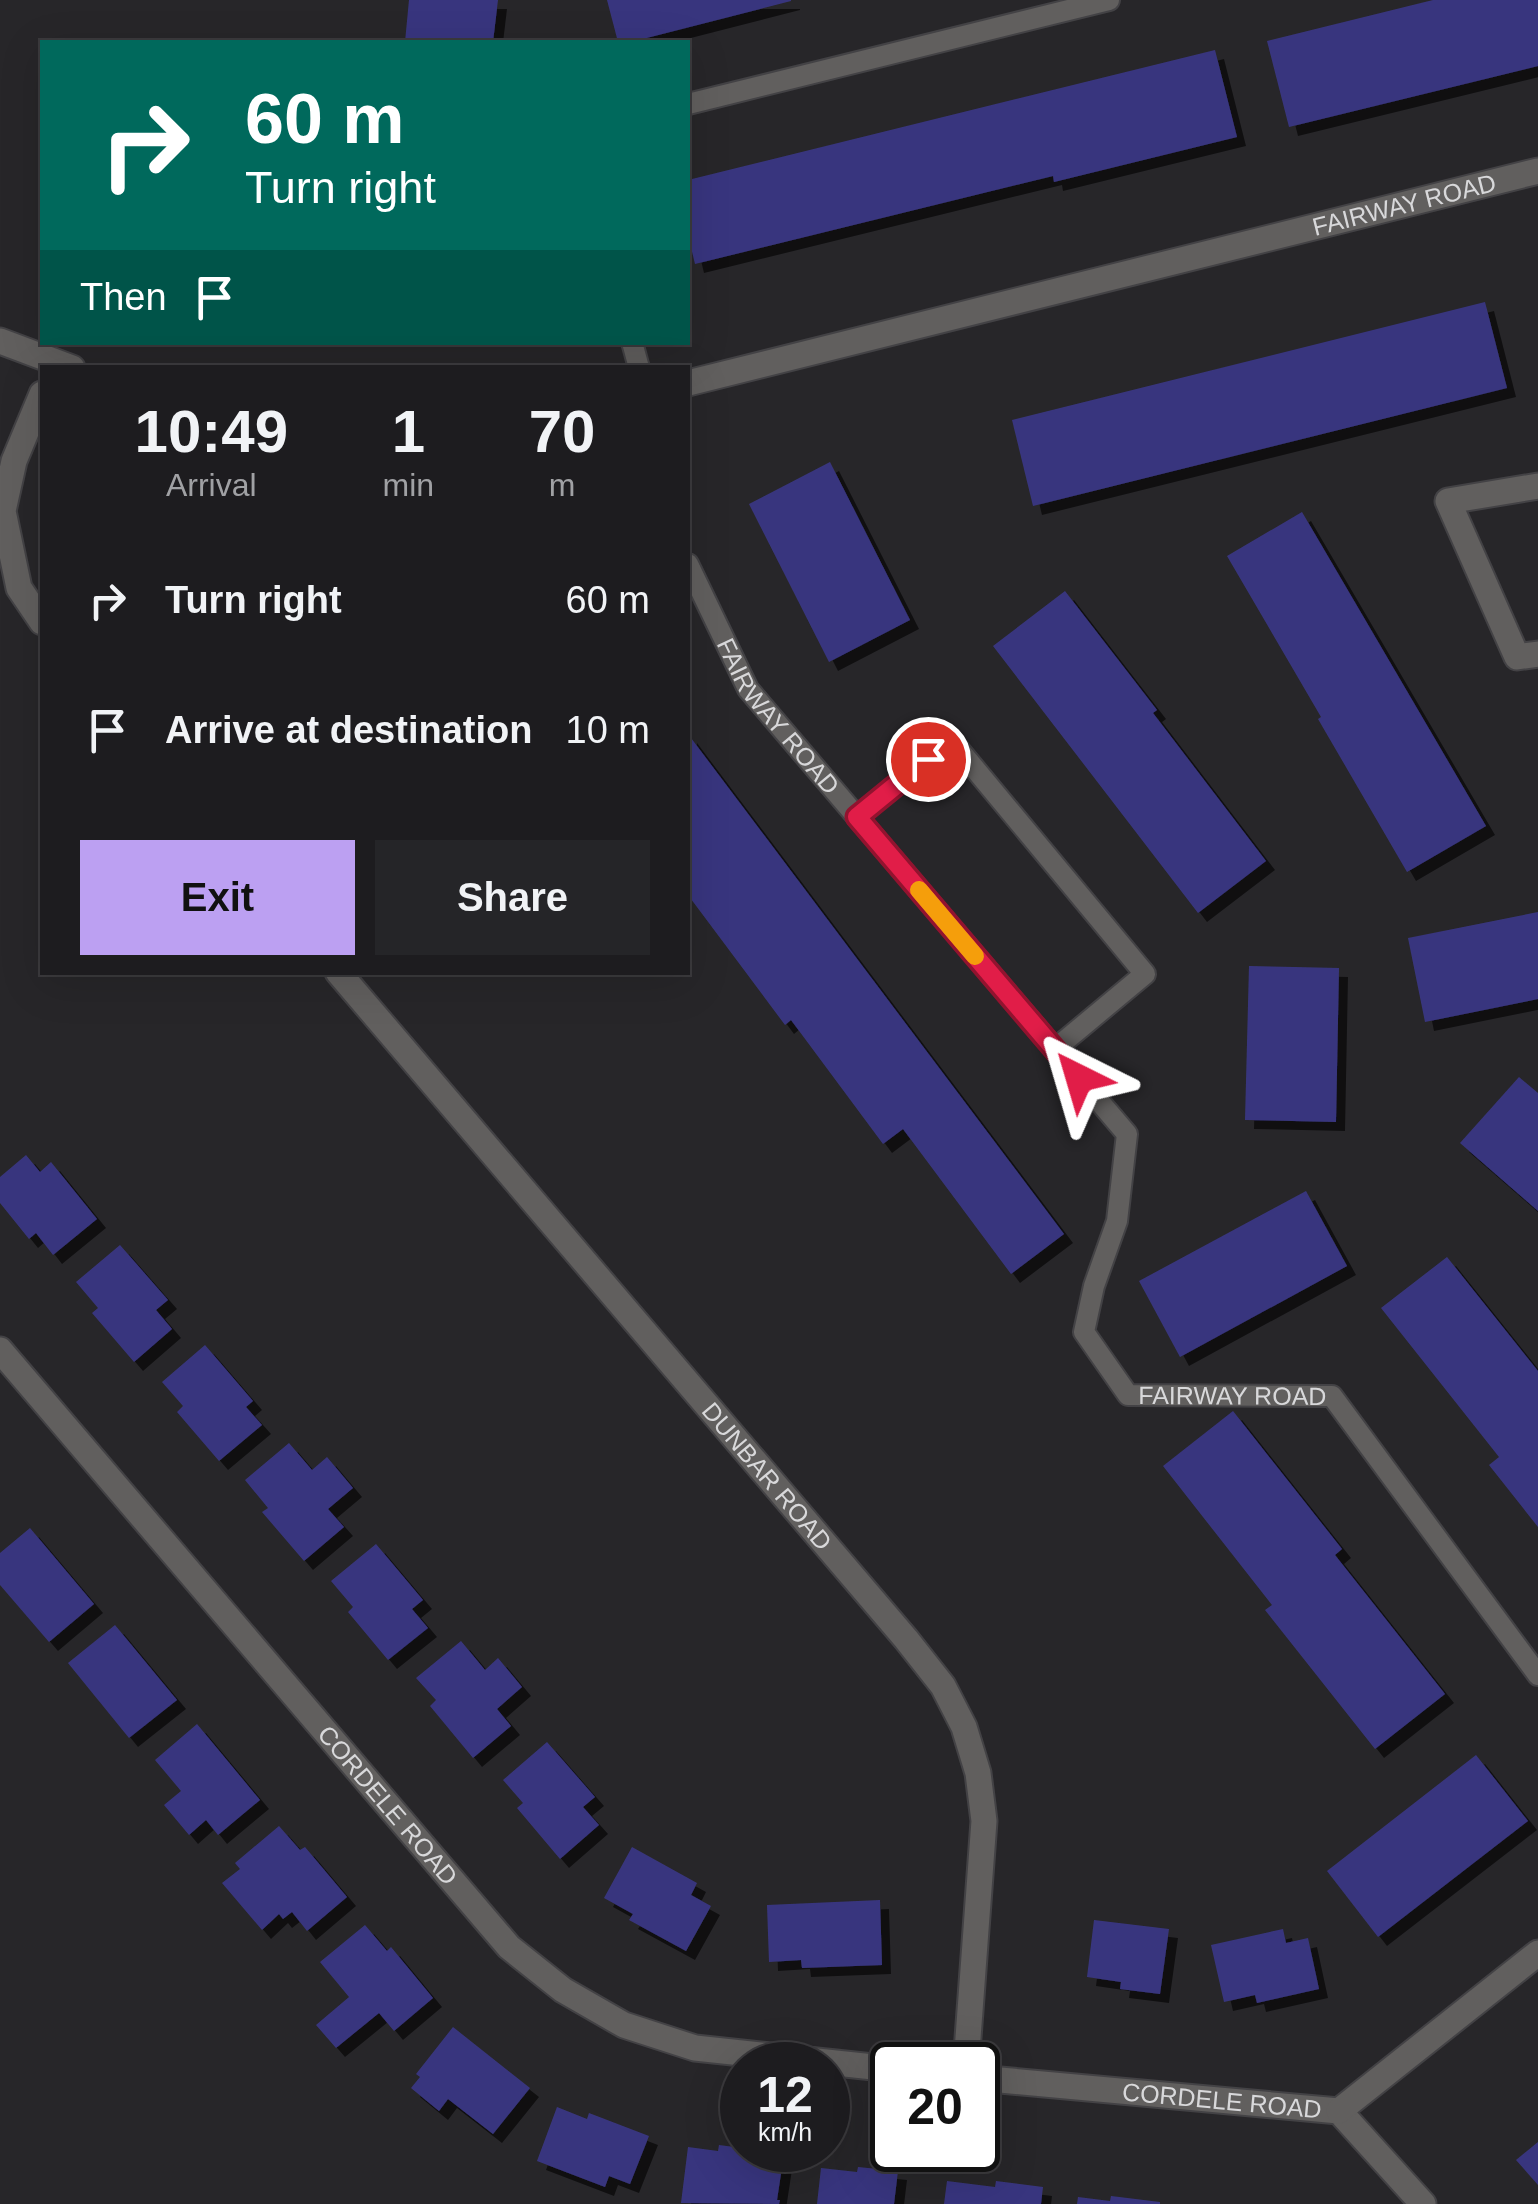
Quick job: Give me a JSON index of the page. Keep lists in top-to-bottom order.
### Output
{
  "streets": {
    "street": ["FAIRWAY ROAD", "DUNBAR ROAD", "CORDELE ROAD"]
  },
  "page": {
    "turn": ["60 m", "Turn right"],
    "then": "Then",
    "eta": [
      "10:49",
      "Arrival",
      "1",
      "min",
      "70",
      "m"
    ],
    "list": [
      {
        "name": "Turn right",
        "value": "60 m"
      },
      {
        "name": "Arrive at destination",
        "value": "10 m"
      }
    ],
    "buttons": ["Exit", "Share"],
    "speed": "12 km/h",
    "limit": "20"
  }
}
